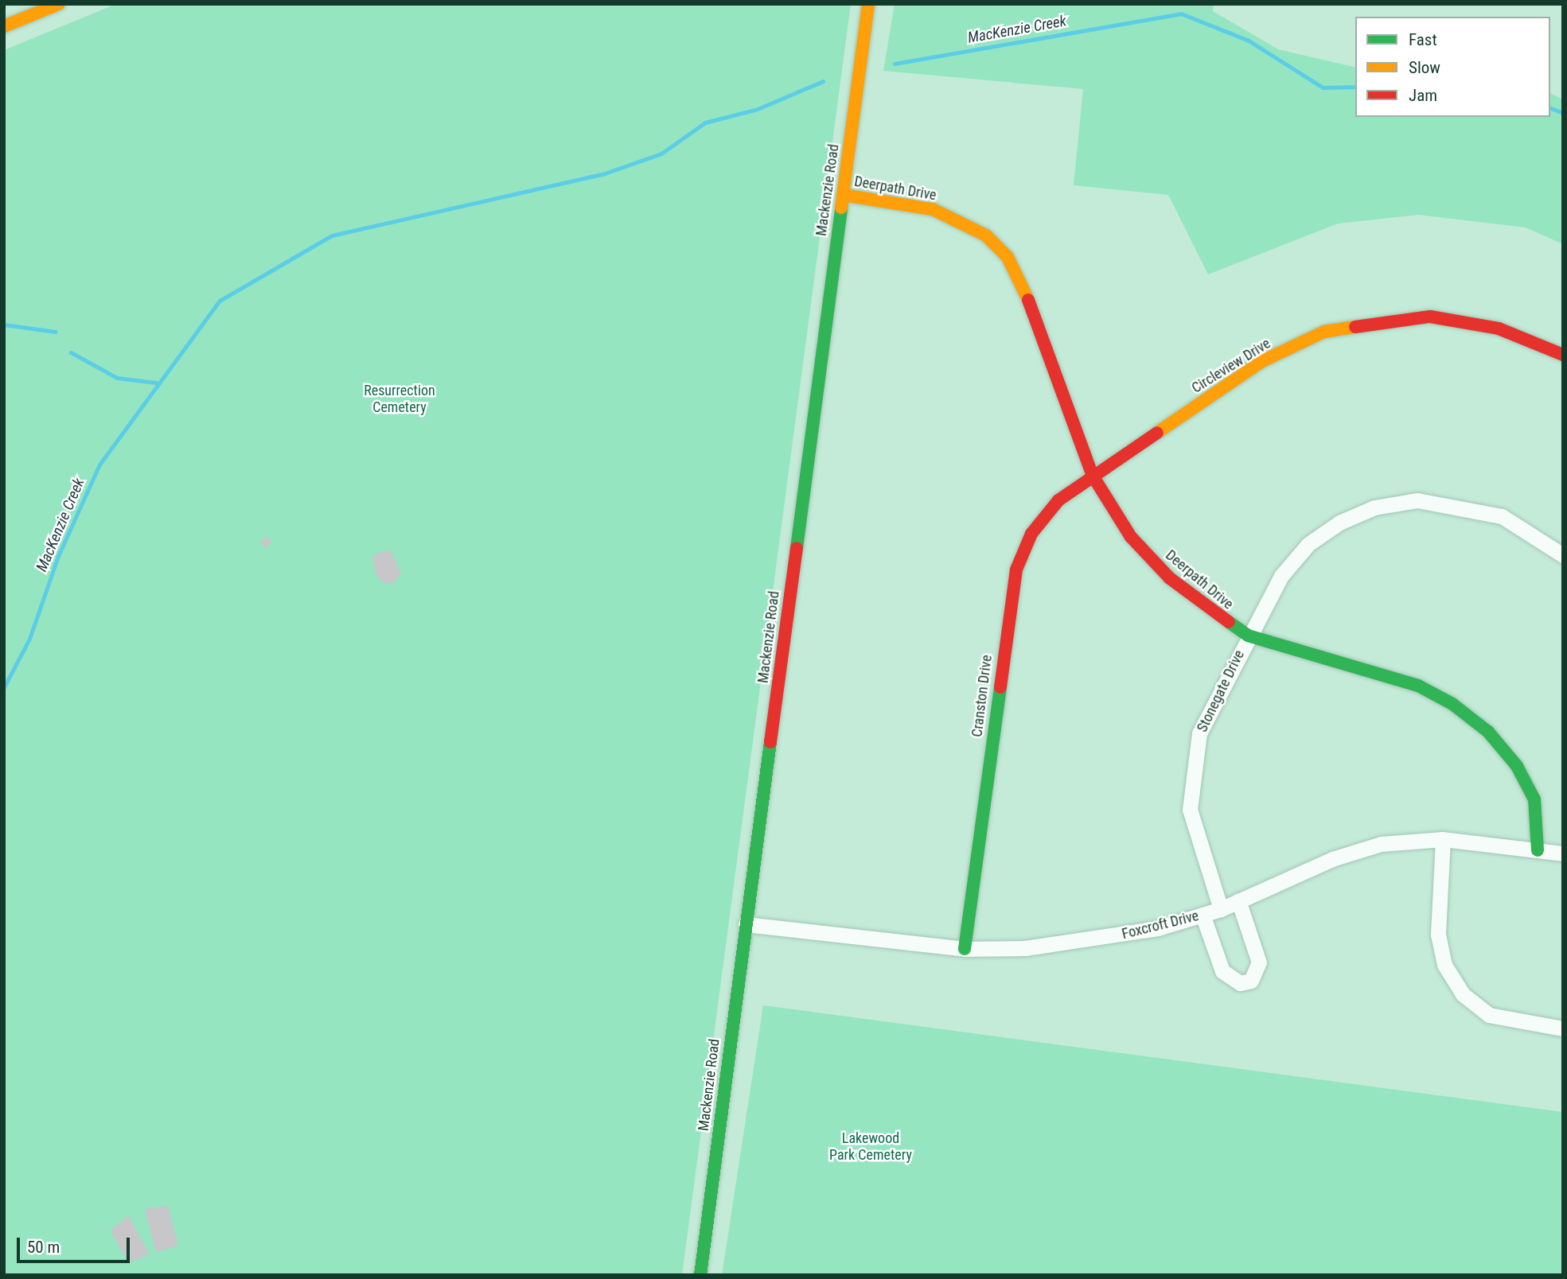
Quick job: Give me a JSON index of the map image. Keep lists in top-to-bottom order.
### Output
{
  "streets": {
    "street": [
      "Deerpath Drive",
      "Mackenzie Road",
      "Circleview Drive",
      "Stonegate Drive",
      "Cranston Drive",
      "Foxcroft Drive"
    ]
  },
  "crossings": [
    ["Deerpath Drive", "Mackenzie Road"],
    ["Deerpath Drive", "Circleview Drive"],
    ["Deerpath Drive", "Stonegate Drive"],
    ["Deerpath Drive", "Cranston Drive"],
    ["Deerpath Drive", "Foxcroft Drive"],
    ["Mackenzie Road", "Foxcroft Drive"],
    ["Circleview Drive", "Cranston Drive"],
    ["Stonegate Drive", "Foxcroft Drive"],
    ["Cranston Drive", "Foxcroft Drive"]
  ],
  "water": ["MacKenzie Creek"],
  "parks": ["Resurrection Cemetery", "Lakewood Park Cemetery"],
  "legend": ["Fast", "Slow", "Jam"],
  "scale_bar": "50 m"
}
